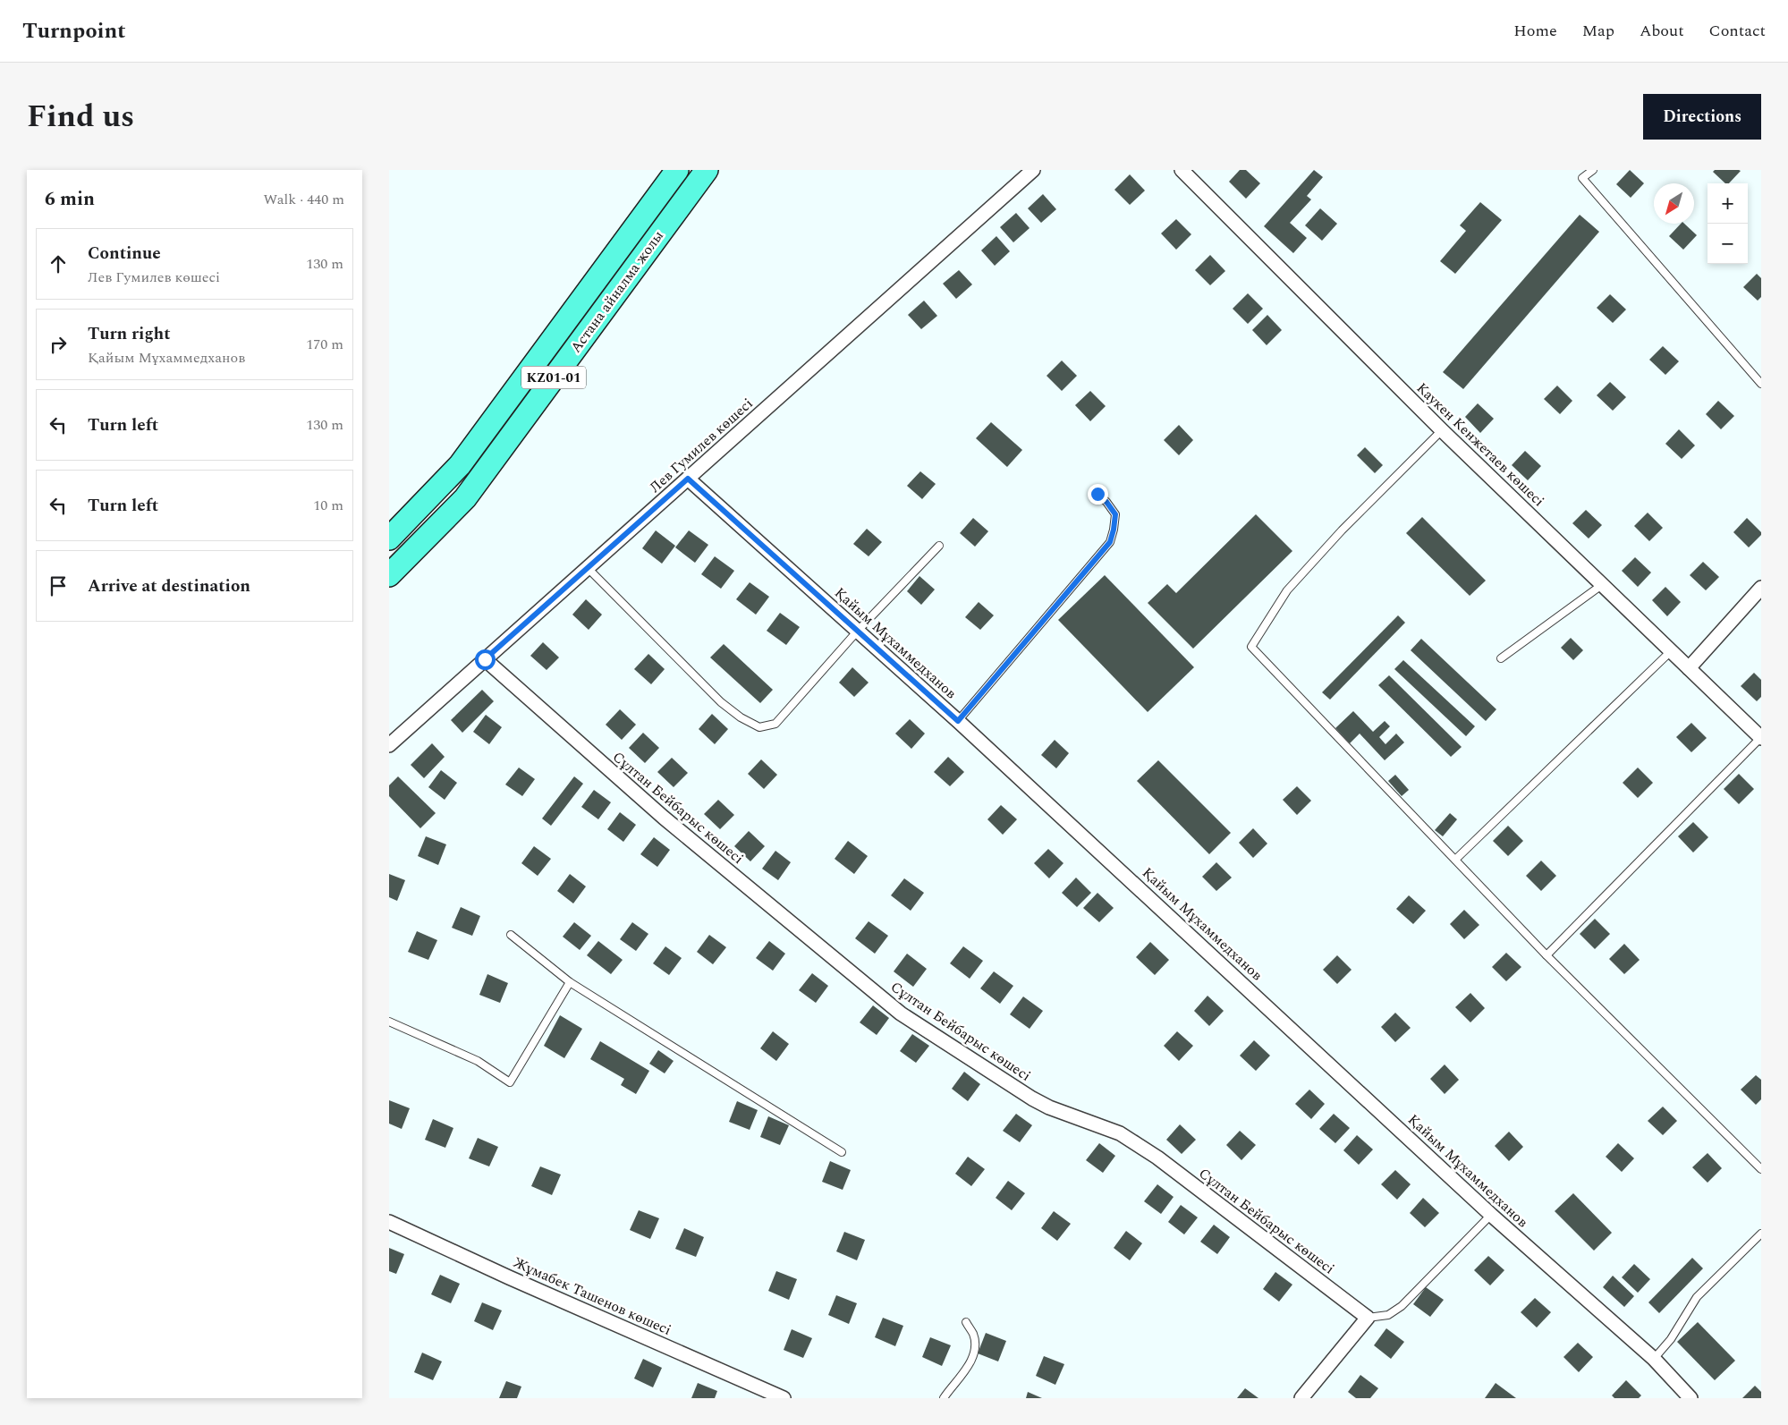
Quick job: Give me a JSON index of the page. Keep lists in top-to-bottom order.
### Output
{
  "streets": {
    "highway": ["Астана айналма жолы", "KZ01-01"],
    "street": [
      "Каукен Кенжетаев көшесі",
      "Лев Гумилев көшесі",
      "Қайым Мұхаммедханов",
      "Сұлтан Бейбарыс көшесі",
      "Жұмабек Ташенов көшесі"
    ]
  },
  "crossings": [
    ["Лев Гумилев көшесі", "Қайым Мұхаммедханов"],
    ["Лев Гумилев көшесі", "Сұлтан Бейбарыс көшесі"]
  ],
  "north": "bottom left",
  "page": {
    "header": "Turnpoint",
    "nav": [
      "Home",
      "Map",
      "About",
      "Contact"
    ],
    "title": "Find us",
    "buttons": "Directions",
    "heading": ["6 min", "Walk · 440 m"],
    "map_buttons": ["+", "−"],
    "list": [
      ["Continue", "Лев Гумилев көшесі", "130 m"],
      ["Turn right", "Қайым Мұхаммедханов", "170 m"],
      ["Turn left", "130 m"],
      ["Turn left", "10 m"],
      "Arrive at destination"
    ]
  }
}
